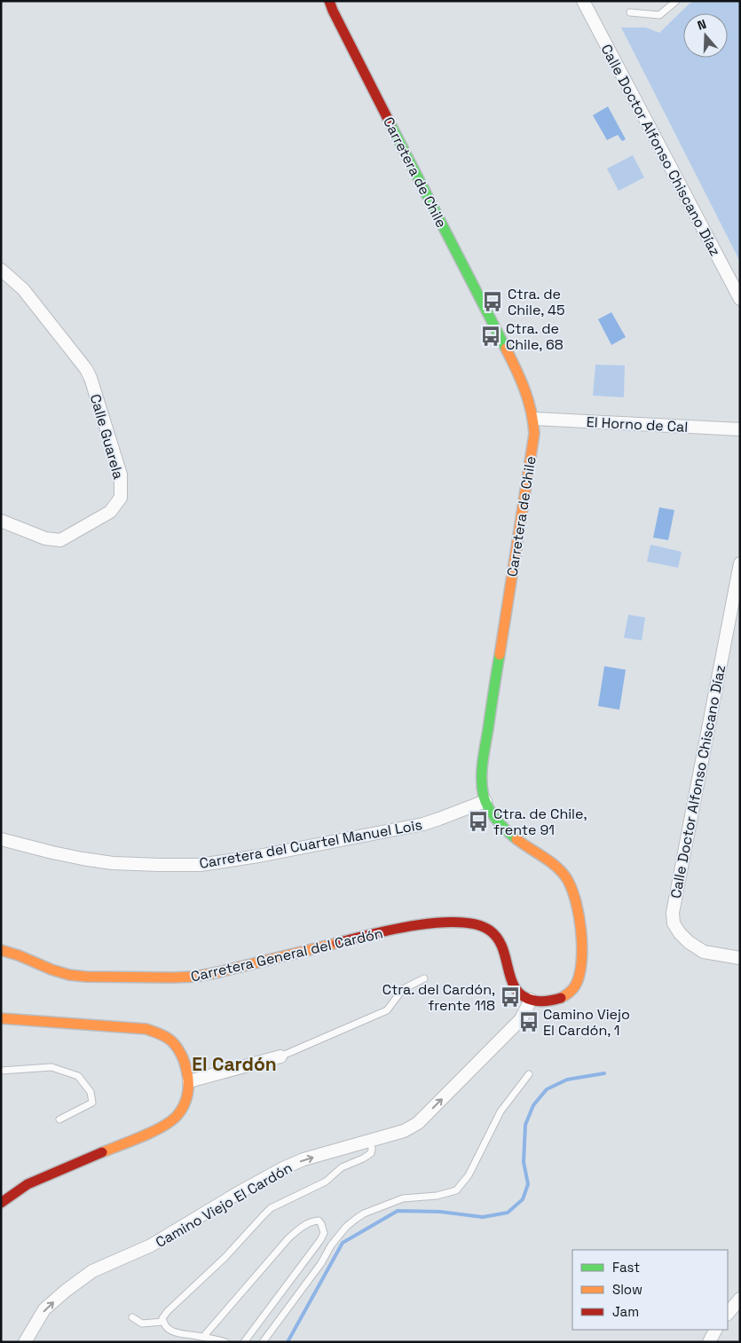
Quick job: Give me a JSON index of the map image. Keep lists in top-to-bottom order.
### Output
{
  "streets": {
    "street": [
      "Calle Doctor Alfonso Chiscano Díaz",
      "Carretera de Chile",
      "El Horno de Cal",
      "Calle Guarela",
      "Carretera del Cuartel Manuel Lois",
      "Carretera General del Cardón",
      "Camino Viejo El Cardón"
    ]
  },
  "crossings": [
    ["Carretera de Chile", "El Horno de Cal"],
    ["Carretera de Chile", "Carretera del Cuartel Manuel Lois"],
    ["Carretera de Chile", "Carretera General del Cardón"],
    ["Carretera de Chile", "Camino Viejo El Cardón"],
    ["Carretera General del Cardón", "Camino Viejo El Cardón"]
  ],
  "districts": ["El Cardón"],
  "places": {
    "bus stop": [
      "Ctra. de Chile, 45",
      "Ctra. de Chile, 68",
      "Ctra. de Chile, frente 91",
      "Ctra. del Cardón, frente 118",
      "Camino Viejo El Cardón, 1"
    ]
  },
  "legend": ["Fast", "Slow", "Jam"],
  "north": "top"
}
